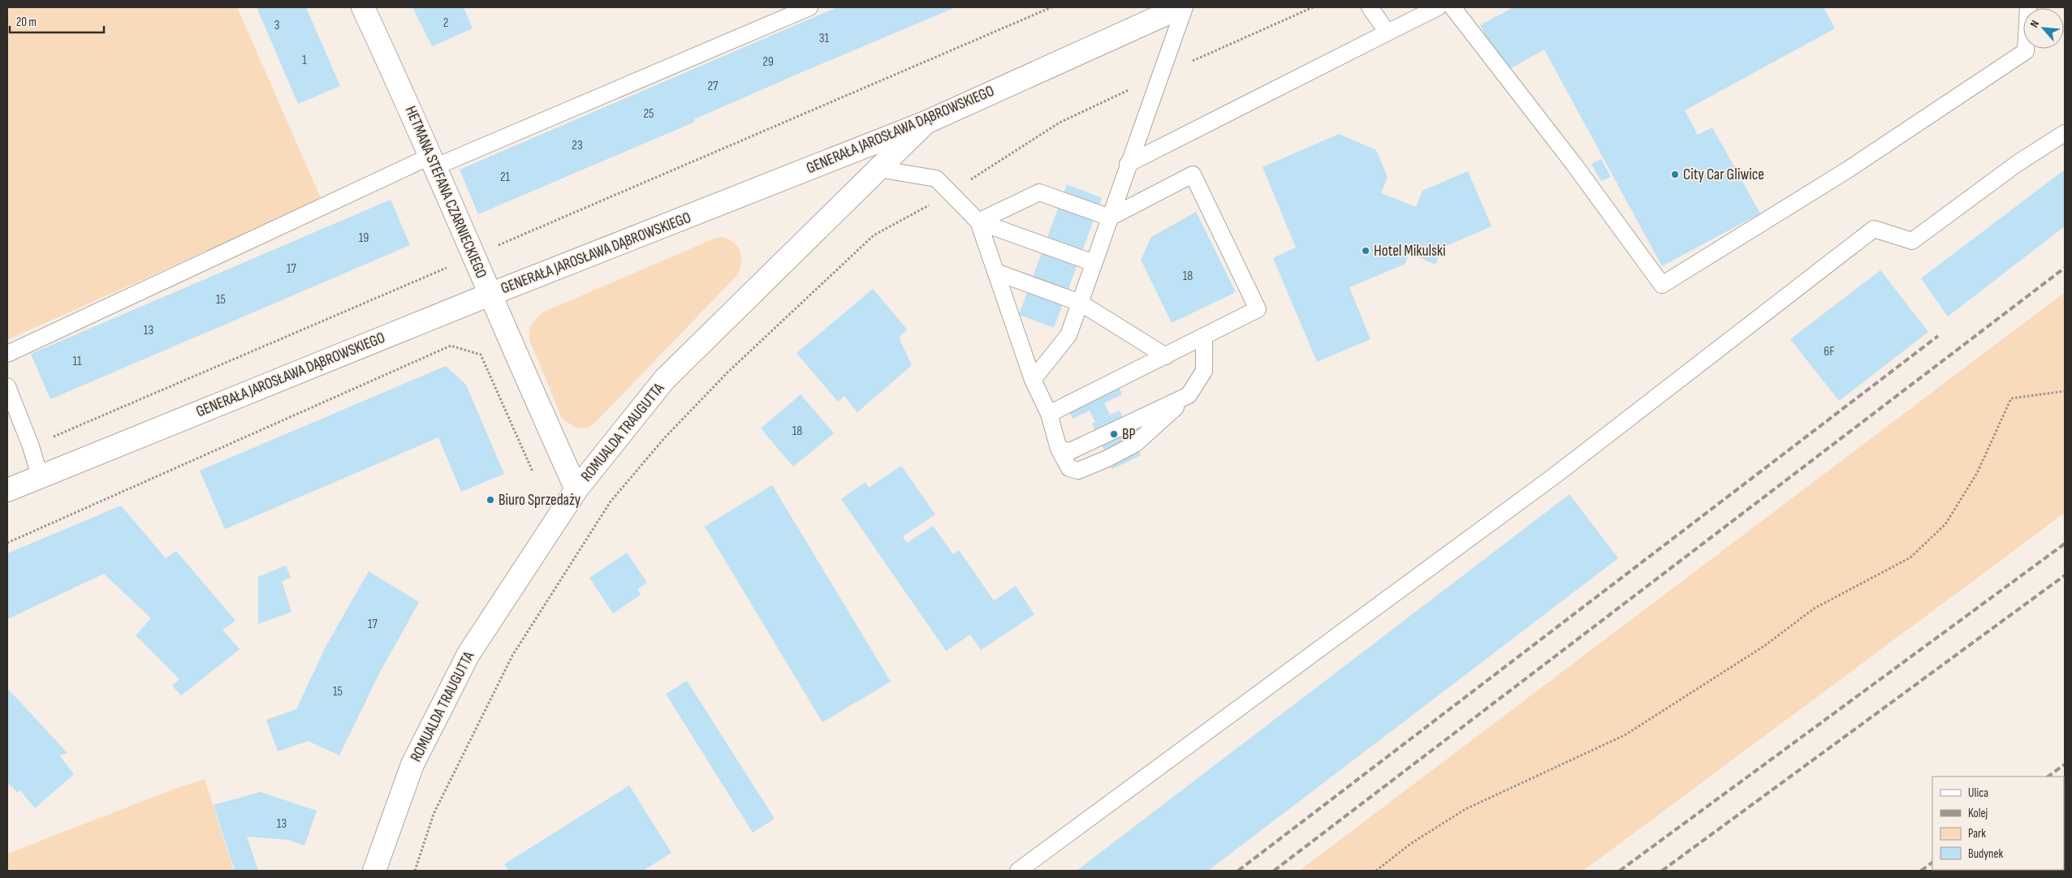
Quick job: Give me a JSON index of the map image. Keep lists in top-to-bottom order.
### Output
{
  "streets": {
    "street": ["GENERAŁA JAROSŁAWA DĄBROWSKIEGO", "HETMANA STEFANA CZARNIECKIEGO", "ROMUALDA TRAUGUTTA"]
  },
  "crossings": [
    ["GENERAŁA JAROSŁAWA DĄBROWSKIEGO", "HETMANA STEFANA CZARNIECKIEGO"],
    ["GENERAŁA JAROSŁAWA DĄBROWSKIEGO", "ROMUALDA TRAUGUTTA"],
    ["HETMANA STEFANA CZARNIECKIEGO", "ROMUALDA TRAUGUTTA"]
  ],
  "places": [
    "City Car Gliwice",
    "Hotel Mikulski",
    "BP",
    "Biuro Sprzedaży"
  ],
  "house_numbers": [
    "2",
    "3",
    "31",
    "1",
    "29",
    "27",
    "25",
    "23",
    "21",
    "19",
    "17",
    "18",
    "15",
    "13",
    "6F",
    "11",
    "18",
    "17",
    "15",
    "13"
  ],
  "legend": [
    "Ulica",
    "Kolej",
    "Park",
    "Budynek"
  ],
  "scale_bar": "20 m",
  "north": "top left"
}
